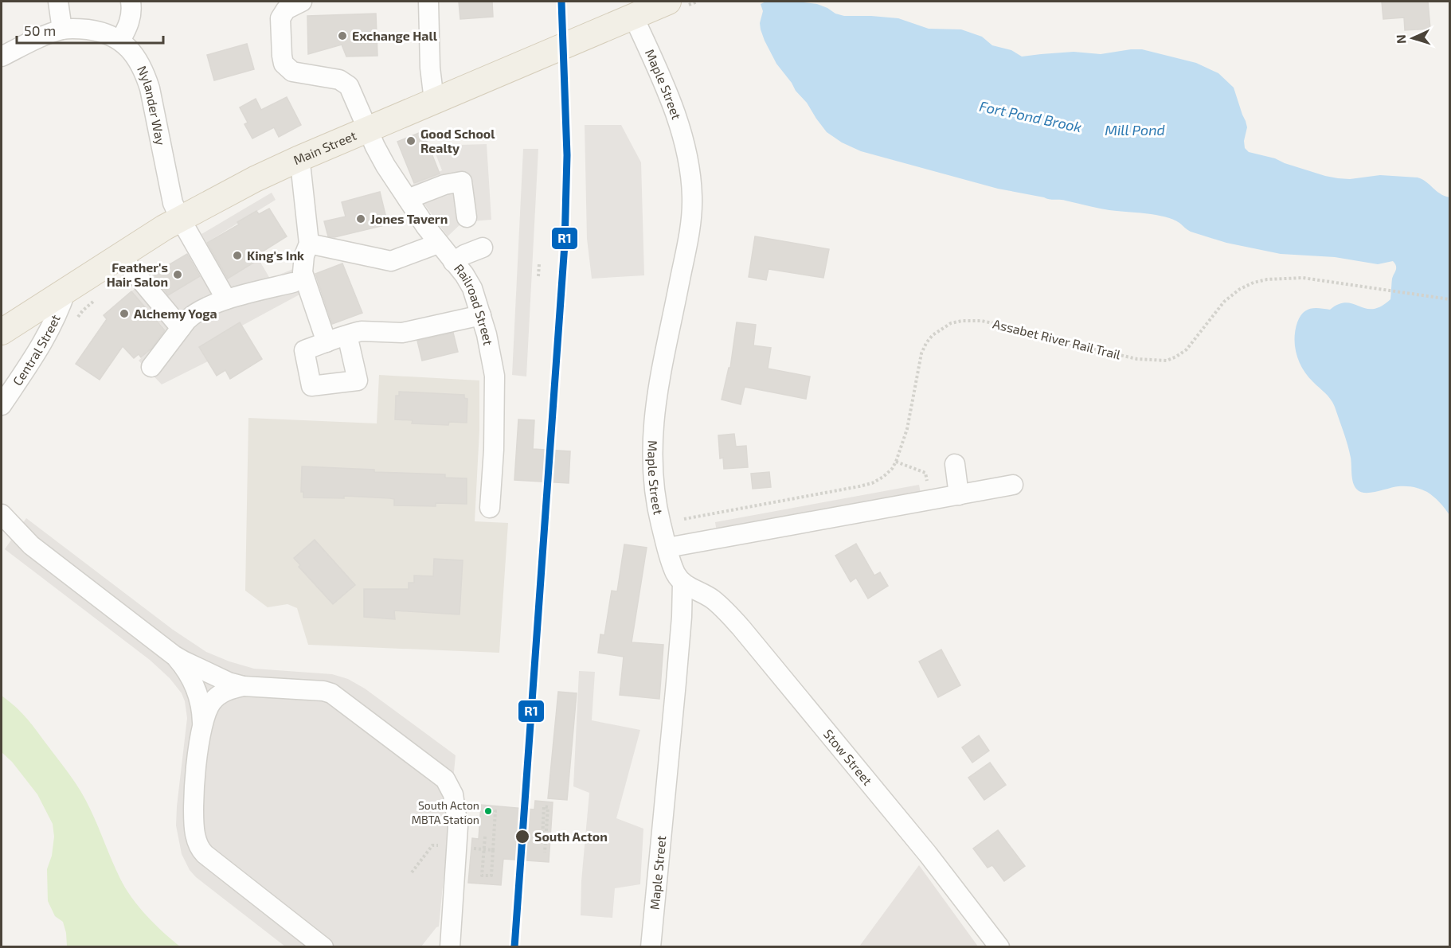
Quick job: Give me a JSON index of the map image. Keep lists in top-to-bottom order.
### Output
{
  "streets": {
    "main road": ["Main Street"],
    "street": [
      "Maple Street",
      "Nylander Way",
      "Railroad Street",
      "Central Street",
      "Stow Street"
    ],
    "path": ["Assabet River Rail Trail"]
  },
  "crossings": [
    ["Maple Street", "Main Street"],
    ["Maple Street", "Stow Street"],
    ["Nylander Way", "Main Street"],
    ["Main Street", "Railroad Street"],
    ["Main Street", "Central Street"]
  ],
  "water": ["Fort Pond Brook", "Mill Pond"],
  "places": [
    "Exchange Hall",
    "Good School Realty",
    "Jones Tavern",
    "King's Ink",
    "Feather's Hair Salon",
    "Alchemy Yoga",
    "South Acton MBTA Station",
    "South Acton"
  ],
  "lines": ["transit line R1"],
  "scale_bar": "50 m",
  "north": "left"
}
